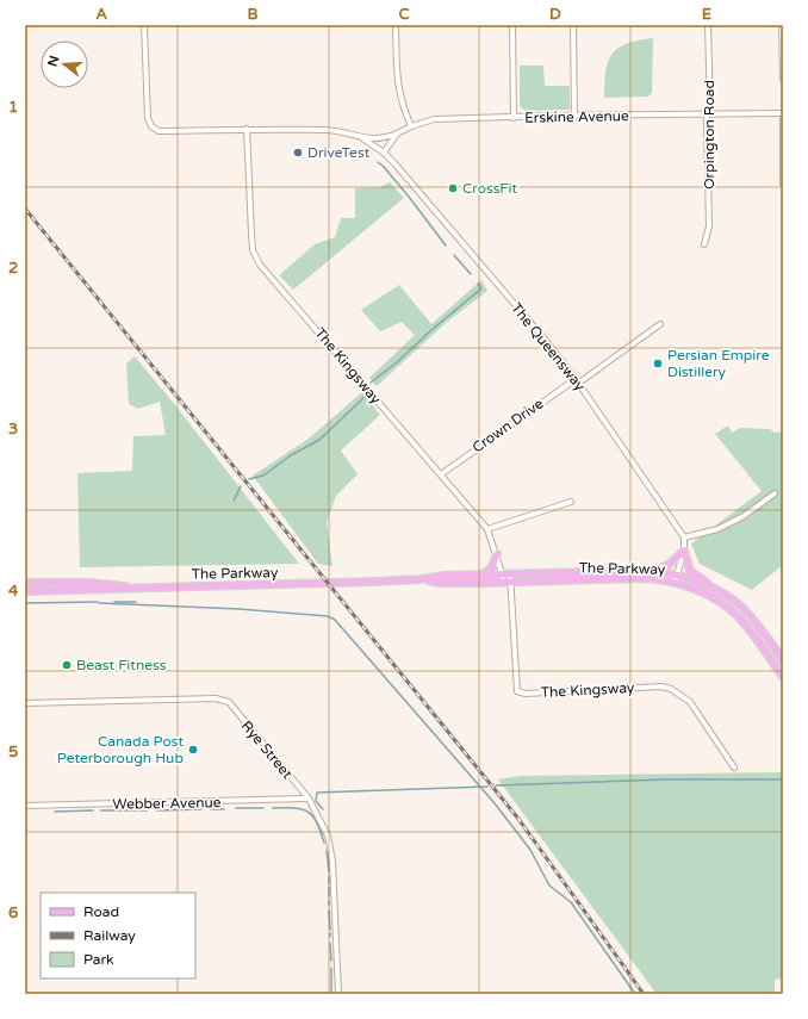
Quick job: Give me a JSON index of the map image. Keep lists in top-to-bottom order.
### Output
{
  "streets": {
    "main road": ["The Parkway"],
    "street": [
      "Erskine Avenue",
      "Orpington Road",
      "The Queensway",
      "The Kingsway",
      "Crown Drive",
      "Rye Street",
      "Webber Avenue"
    ]
  },
  "crossings": [
    ["Erskine Avenue", "Orpington Road"],
    ["Erskine Avenue", "The Queensway"],
    ["The Queensway", "Crown Drive"],
    ["The Kingsway", "Crown Drive"],
    ["The Kingsway", "The Parkway"],
    ["Rye Street", "Webber Avenue"]
  ],
  "places": [
    "DriveTest",
    "CrossFit",
    "Persian Empire Distillery",
    "Beast Fitness",
    "Canada Post Peterborough Hub"
  ],
  "legend": ["Road", "Railway", "Park"],
  "north": "left",
  "grid": {
    "columns": [
      "A",
      "B",
      "C",
      "D",
      "E"
    ],
    "rows": [
      "1",
      "2",
      "3",
      "4",
      "5",
      "6"
    ]
  }
}
